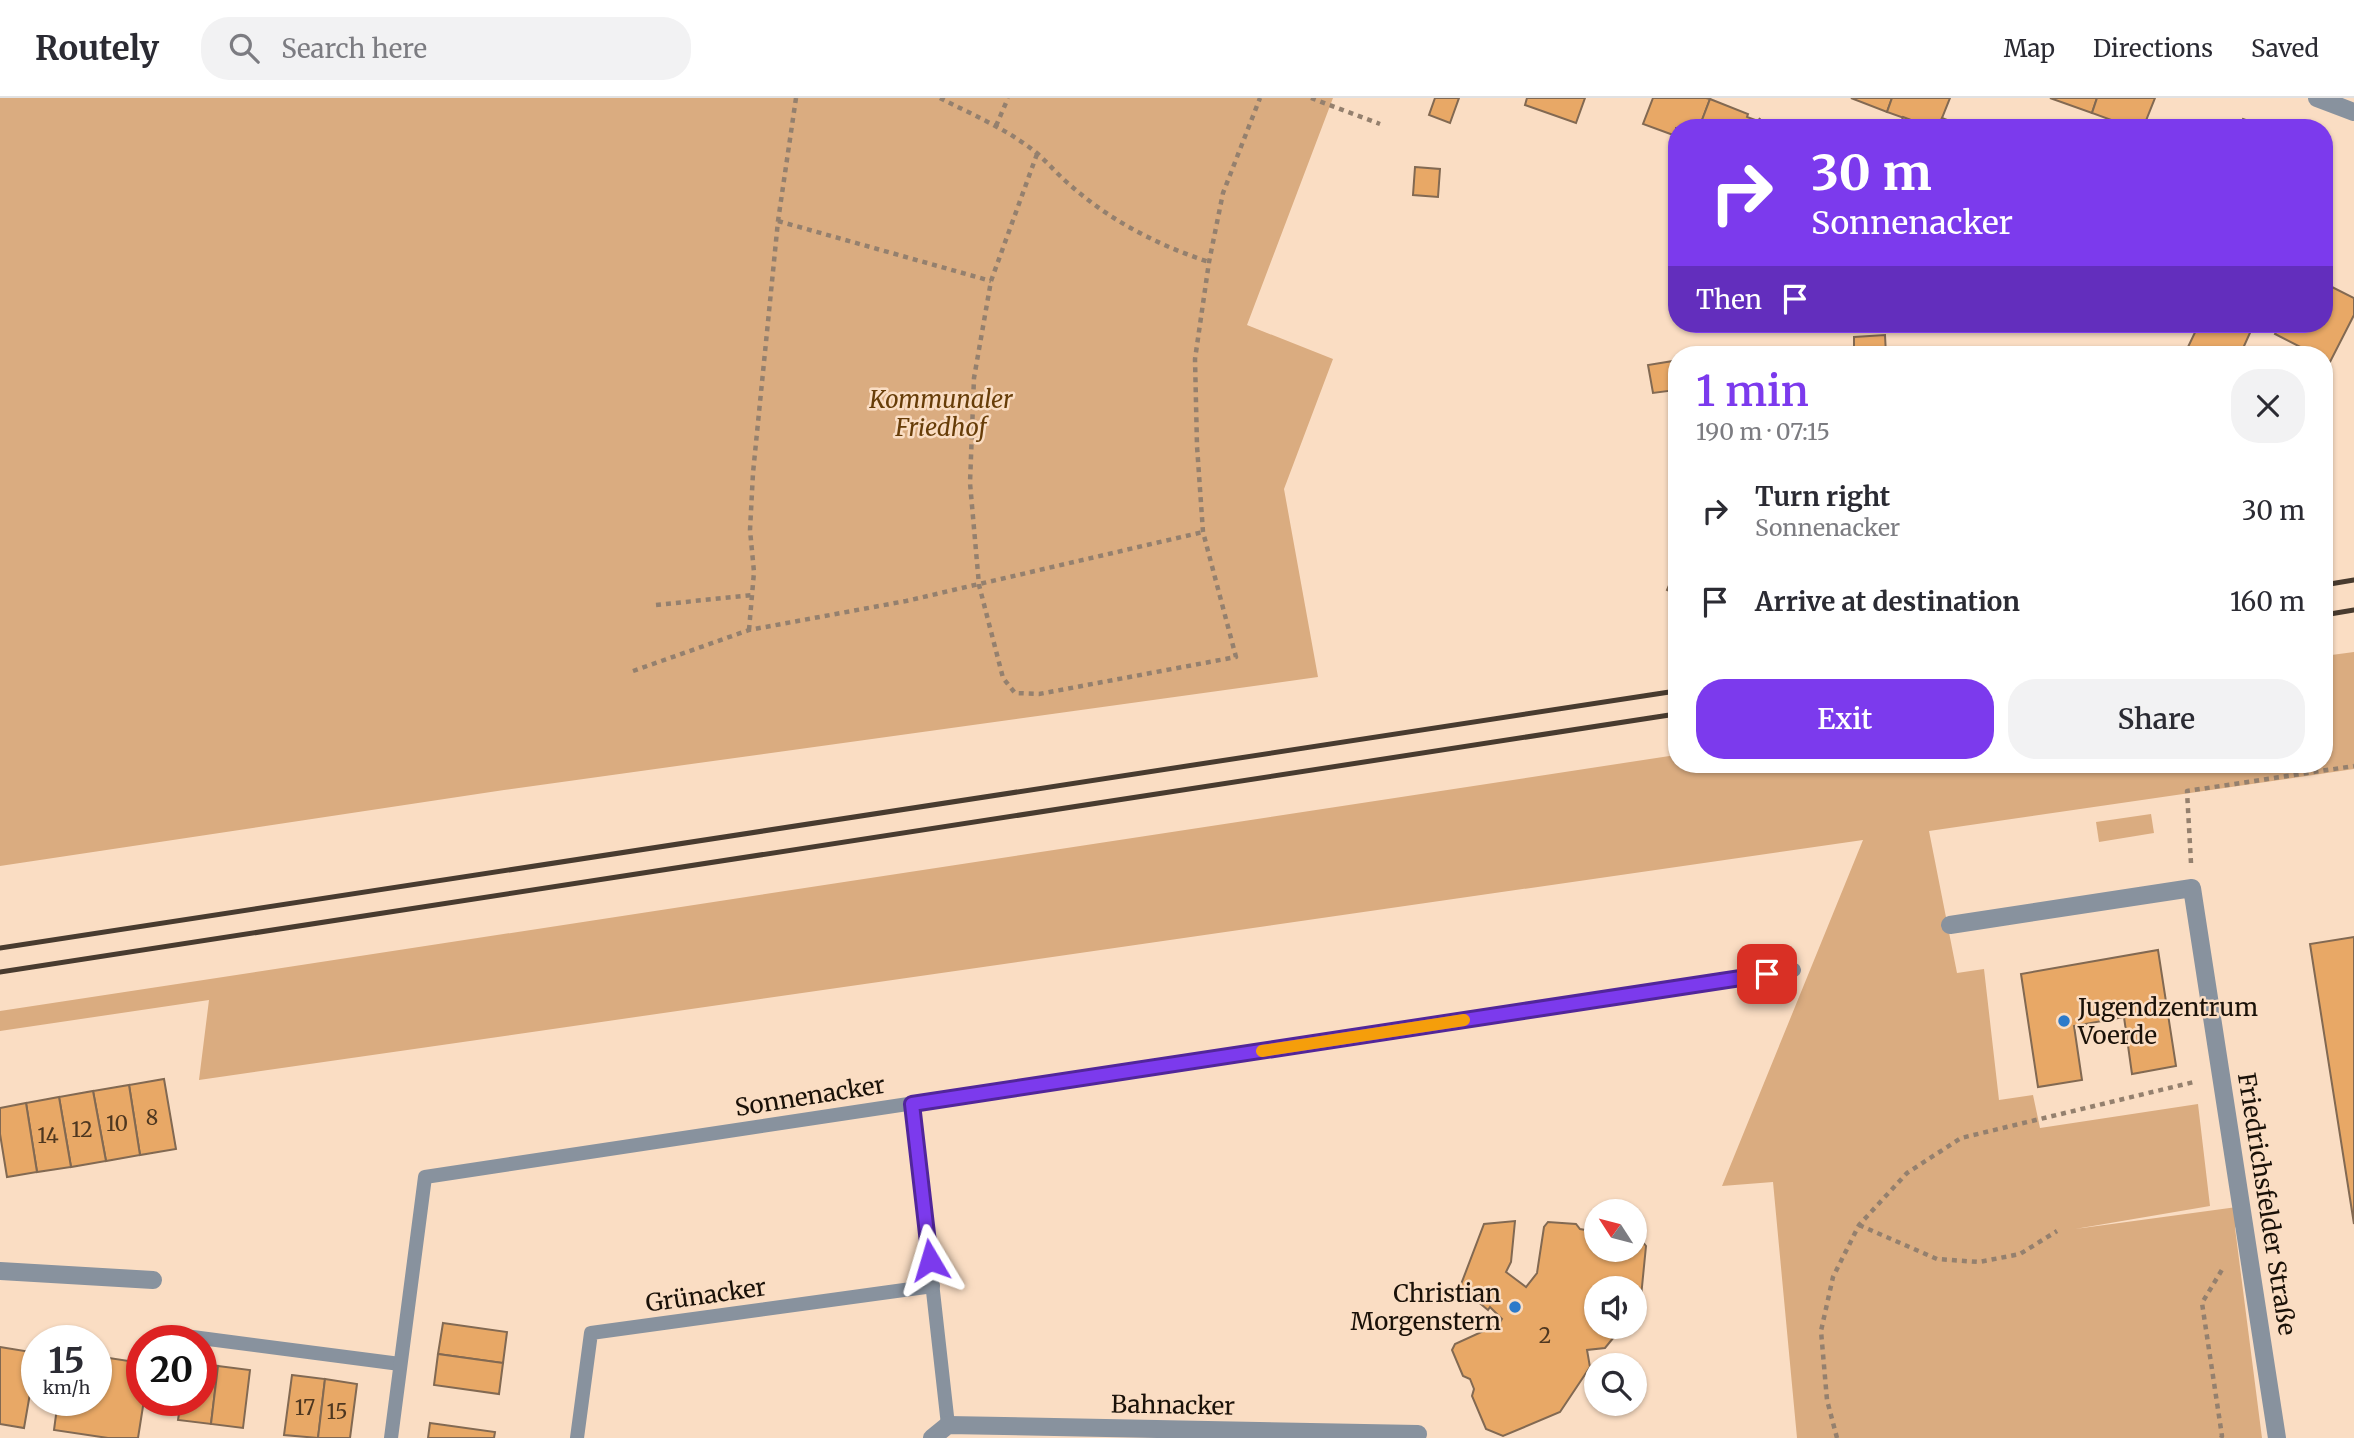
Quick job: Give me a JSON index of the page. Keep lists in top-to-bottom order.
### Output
{
  "streets": {
    "street": ["Friedrichsfelder Straße", "Bahnacker"],
    "lane": ["Sonnenacker", "Grünacker"]
  },
  "parks": ["Kommunaler Friedhof"],
  "places": ["Jugendzentrum Voerde", "Christian Morgenstern"],
  "house_numbers": [
    "8",
    "10",
    "12",
    "14",
    "2",
    "17",
    "15"
  ],
  "north": "top left",
  "page": {
    "header": "Routely",
    "search": "Search here",
    "nav": ["Map", "Directions", "Saved"],
    "turn": ["30 m", "Sonnenacker"],
    "then": "Then",
    "heading": ["1 min", "190 m · 07:15"],
    "list": [
      {
        "name": "Turn right",
        "note": "Sonnenacker",
        "value": "30 m"
      },
      {
        "name": "Arrive at destination",
        "value": "160 m"
      }
    ],
    "buttons": ["Exit", "Share"],
    "speed": "15 km/h",
    "limit": "20"
  }
}
